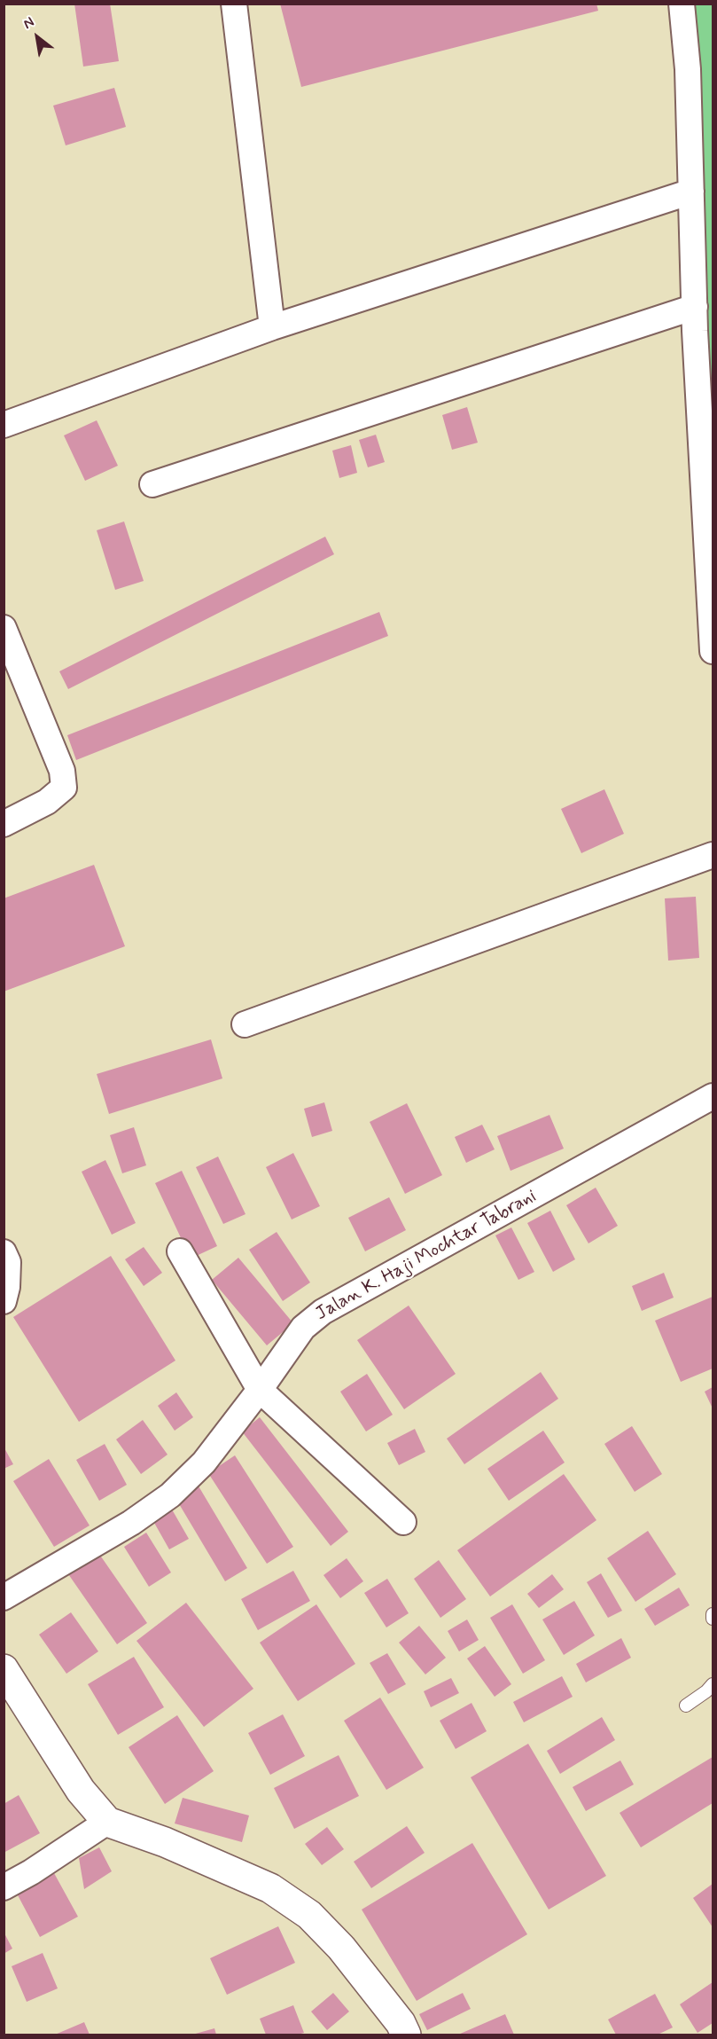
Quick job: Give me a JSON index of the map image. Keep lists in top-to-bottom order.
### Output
{
  "streets": {
    "street": ["Jalan K. Haji Mochtar Tabrani"]
  },
  "north": "top left"
}
